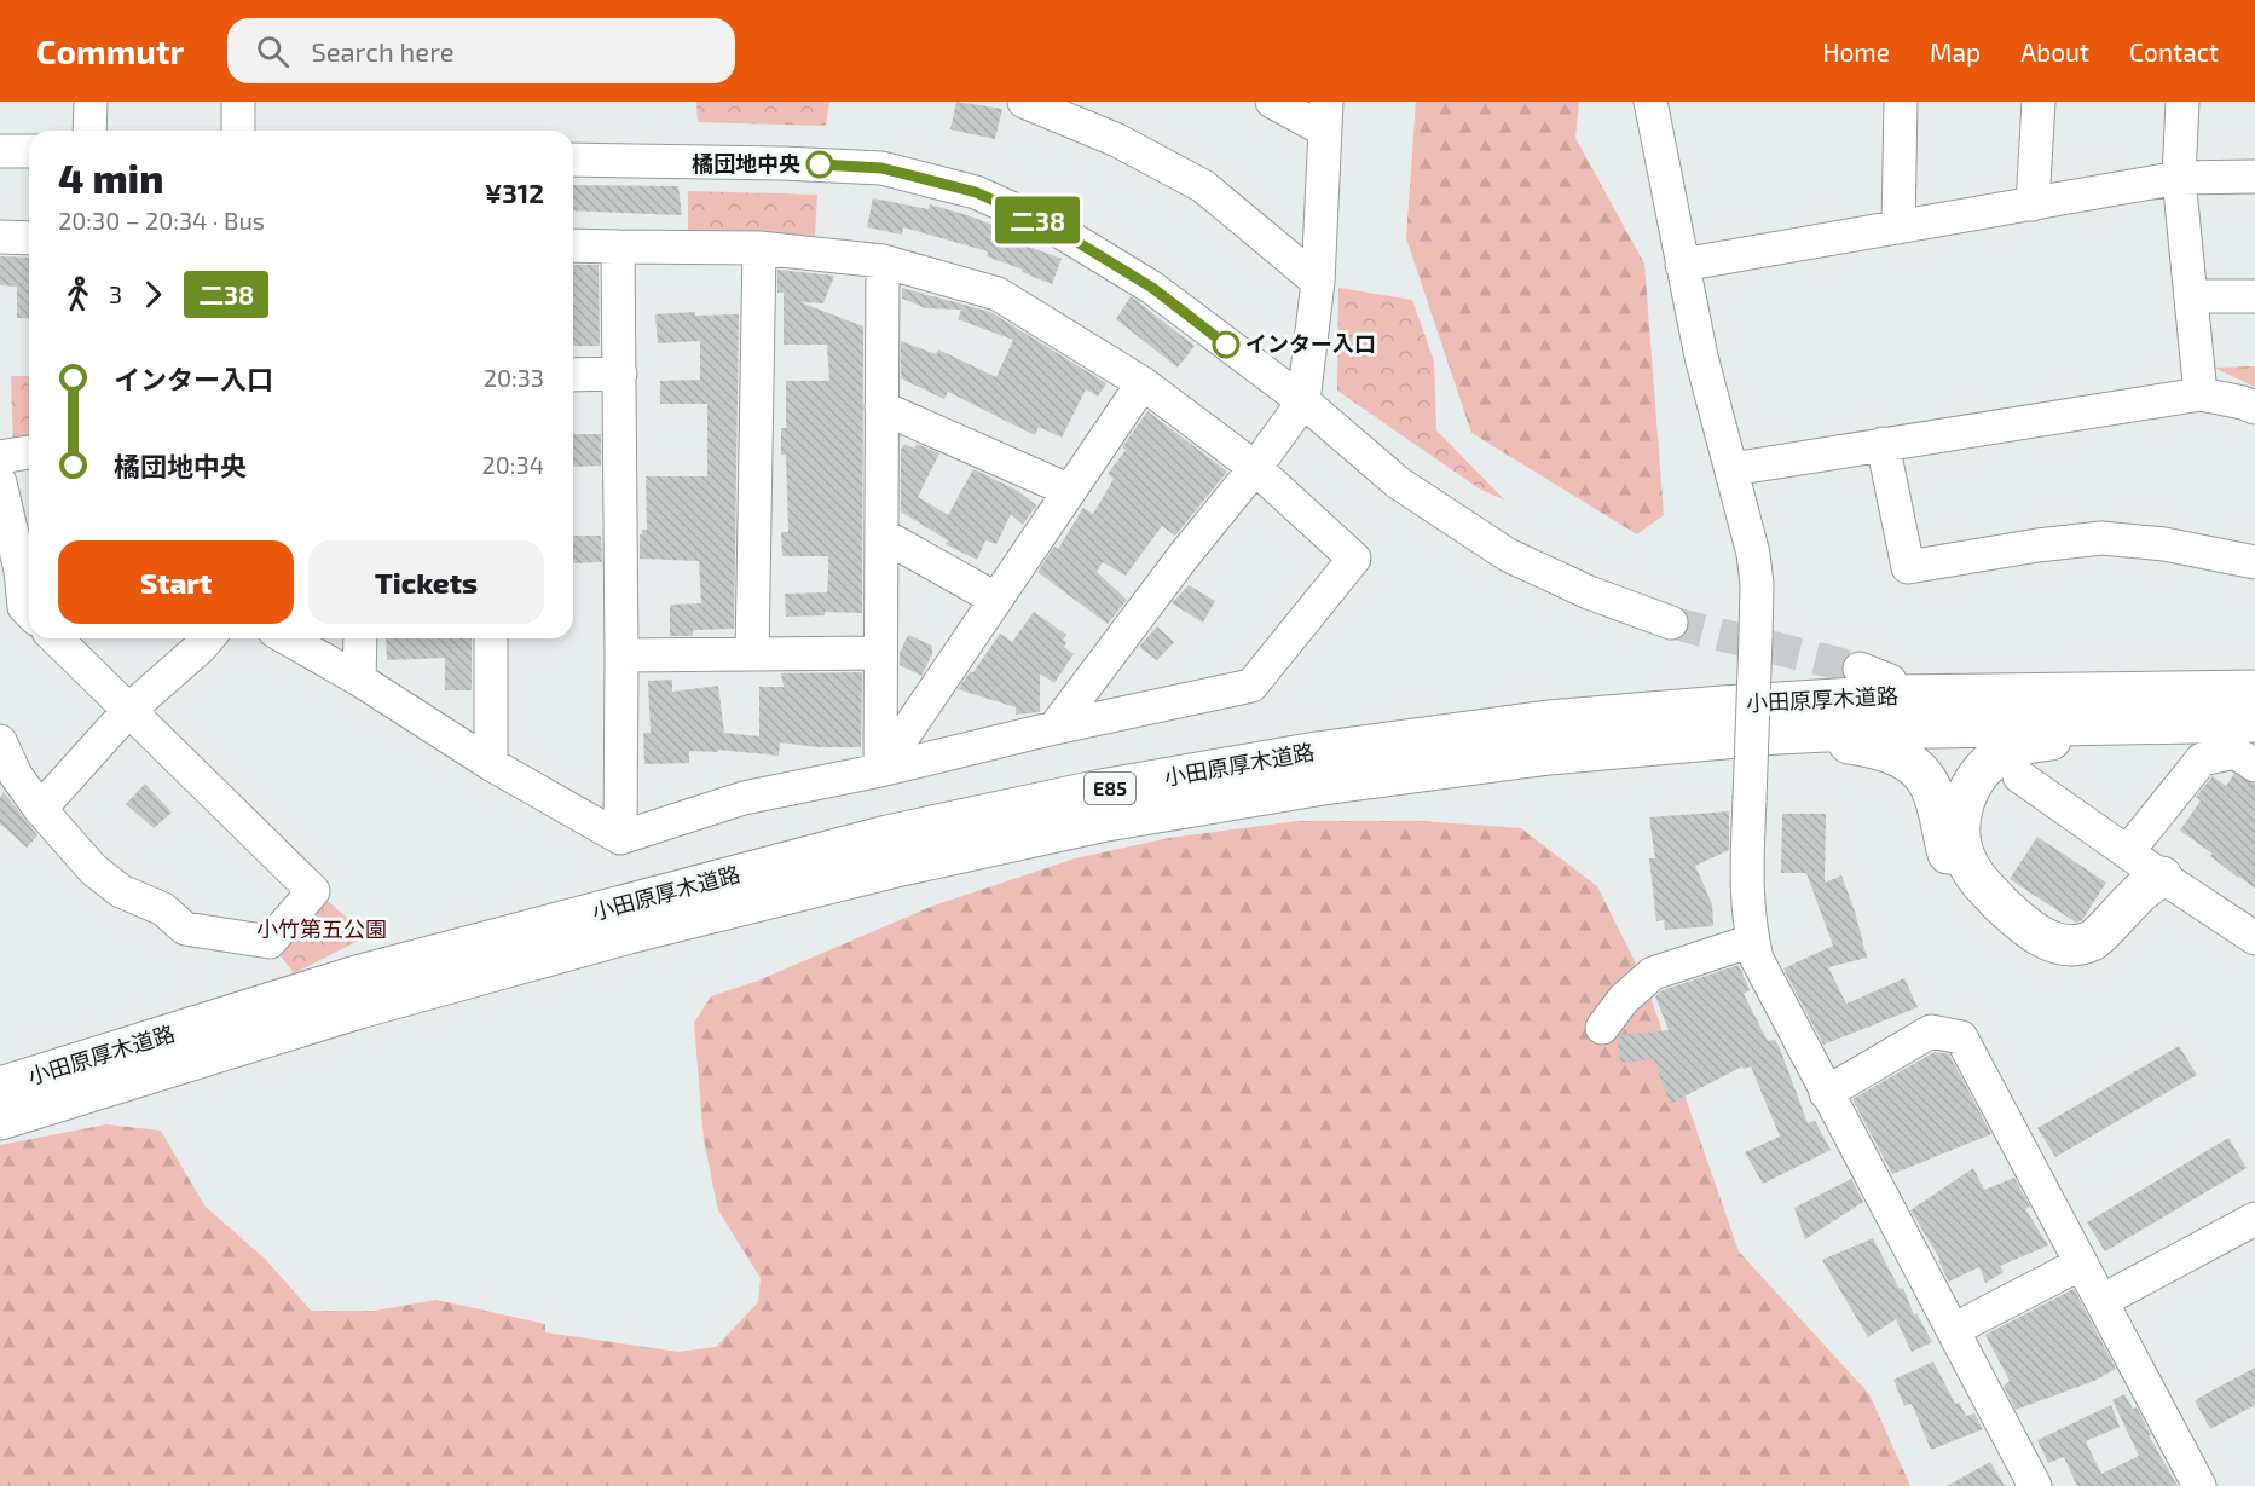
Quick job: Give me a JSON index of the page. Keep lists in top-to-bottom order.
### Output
{
  "streets": {
    "highway": ["小田原厚木道路", "E85"]
  },
  "parks": ["小竹第五公園"],
  "places": ["橘団地中央", "インター入口"],
  "lines": ["bus line 二38"],
  "page": {
    "header": "Commutr",
    "search": "Search here",
    "nav": [
      "Home",
      "Map",
      "About",
      "Contact"
    ],
    "on_map": "二38",
    "heading": ["4 min", "20:30 – 20:34 · Bus", "¥312"],
    "legs": ["3", "二38"],
    "list": [
      {
        "name": "インター入口",
        "value": "20:33"
      },
      {
        "name": "橘団地中央",
        "value": "20:34"
      }
    ],
    "buttons": ["Start", "Tickets"]
  }
}
